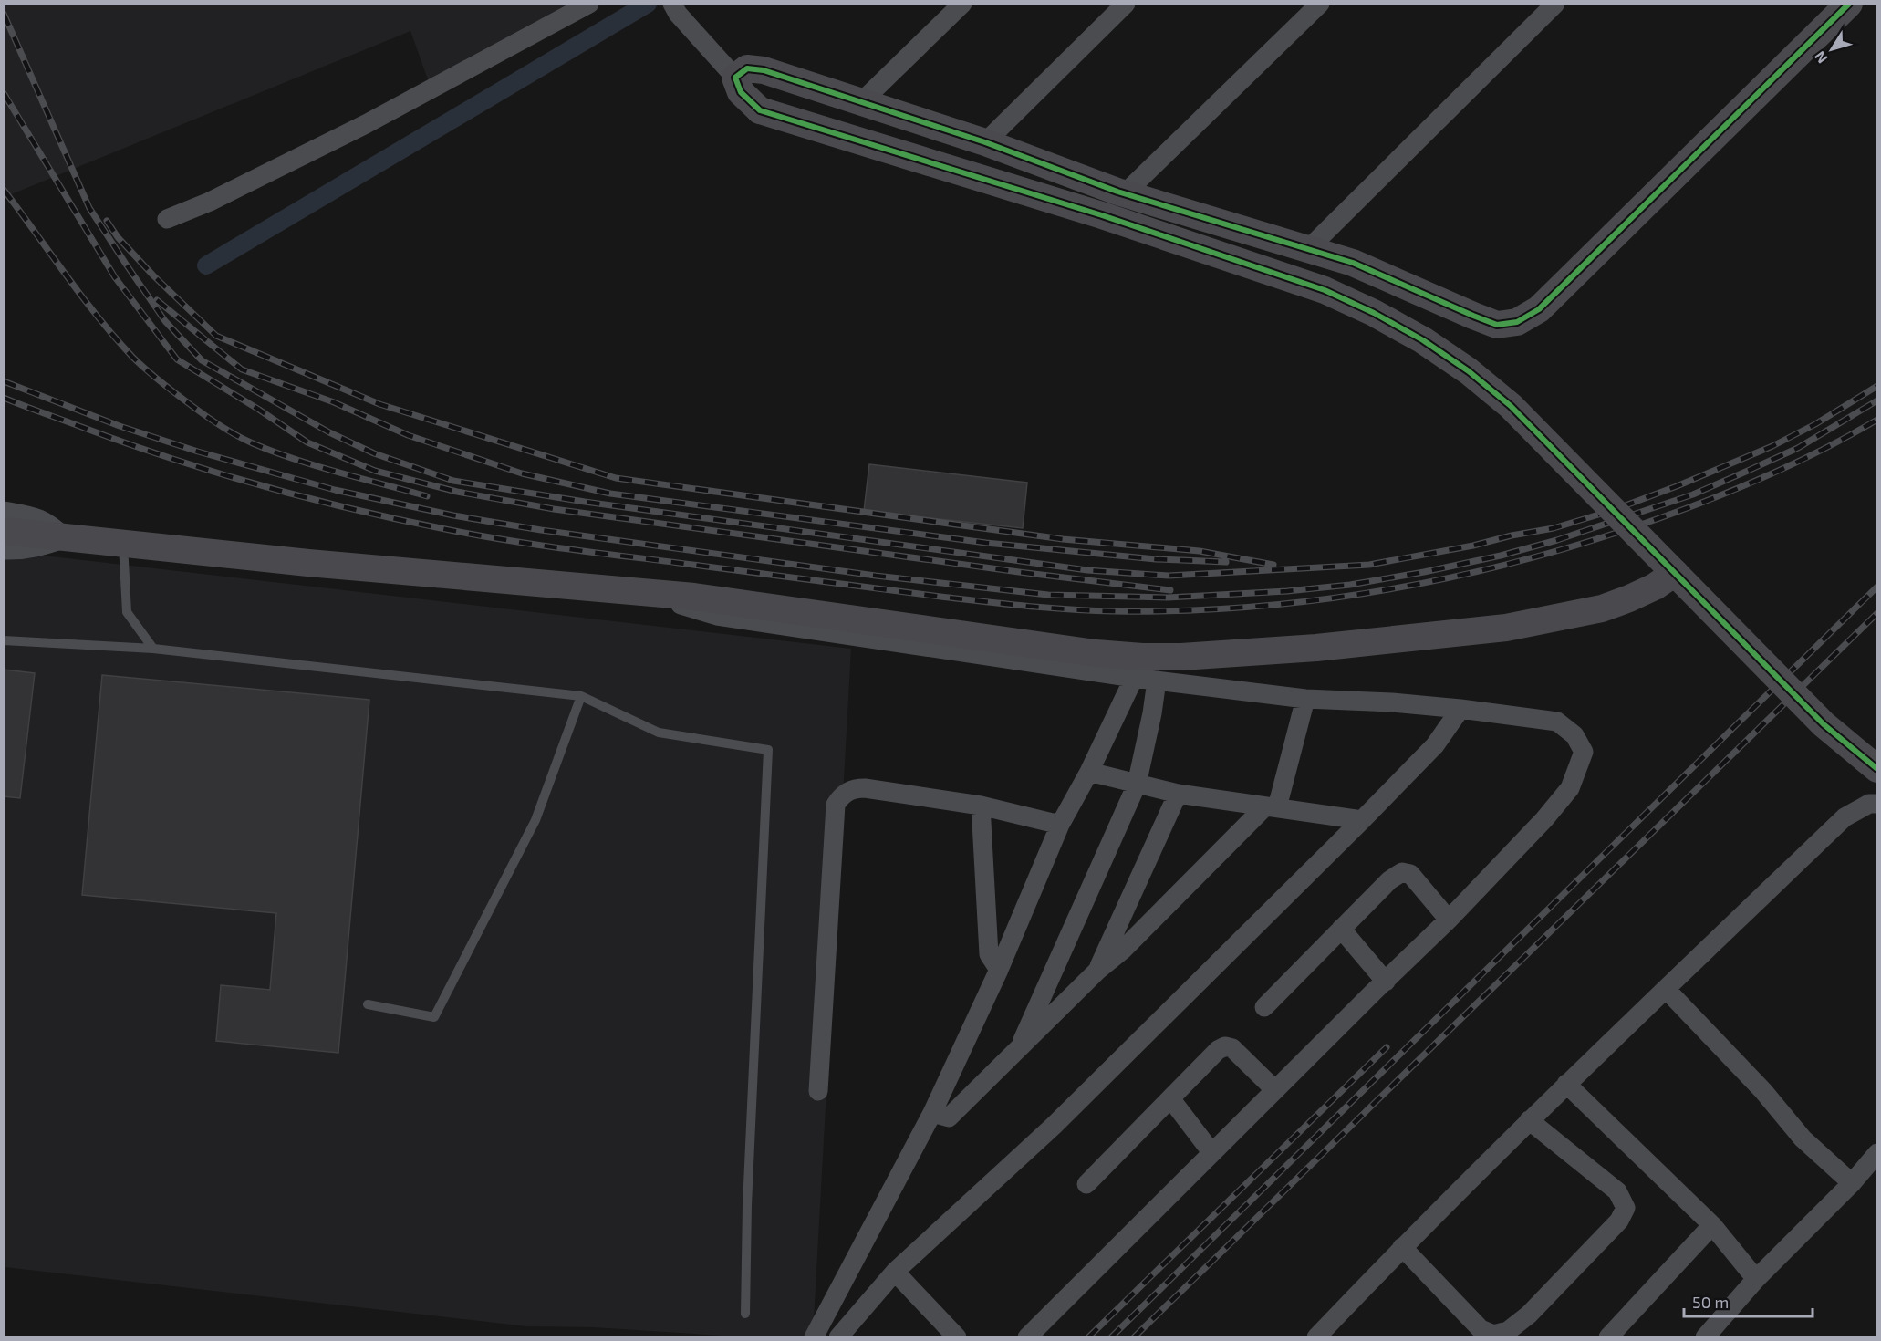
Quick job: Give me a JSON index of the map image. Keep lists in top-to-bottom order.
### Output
{
  "scale_bar": "50 m",
  "north": "bottom left"
}
